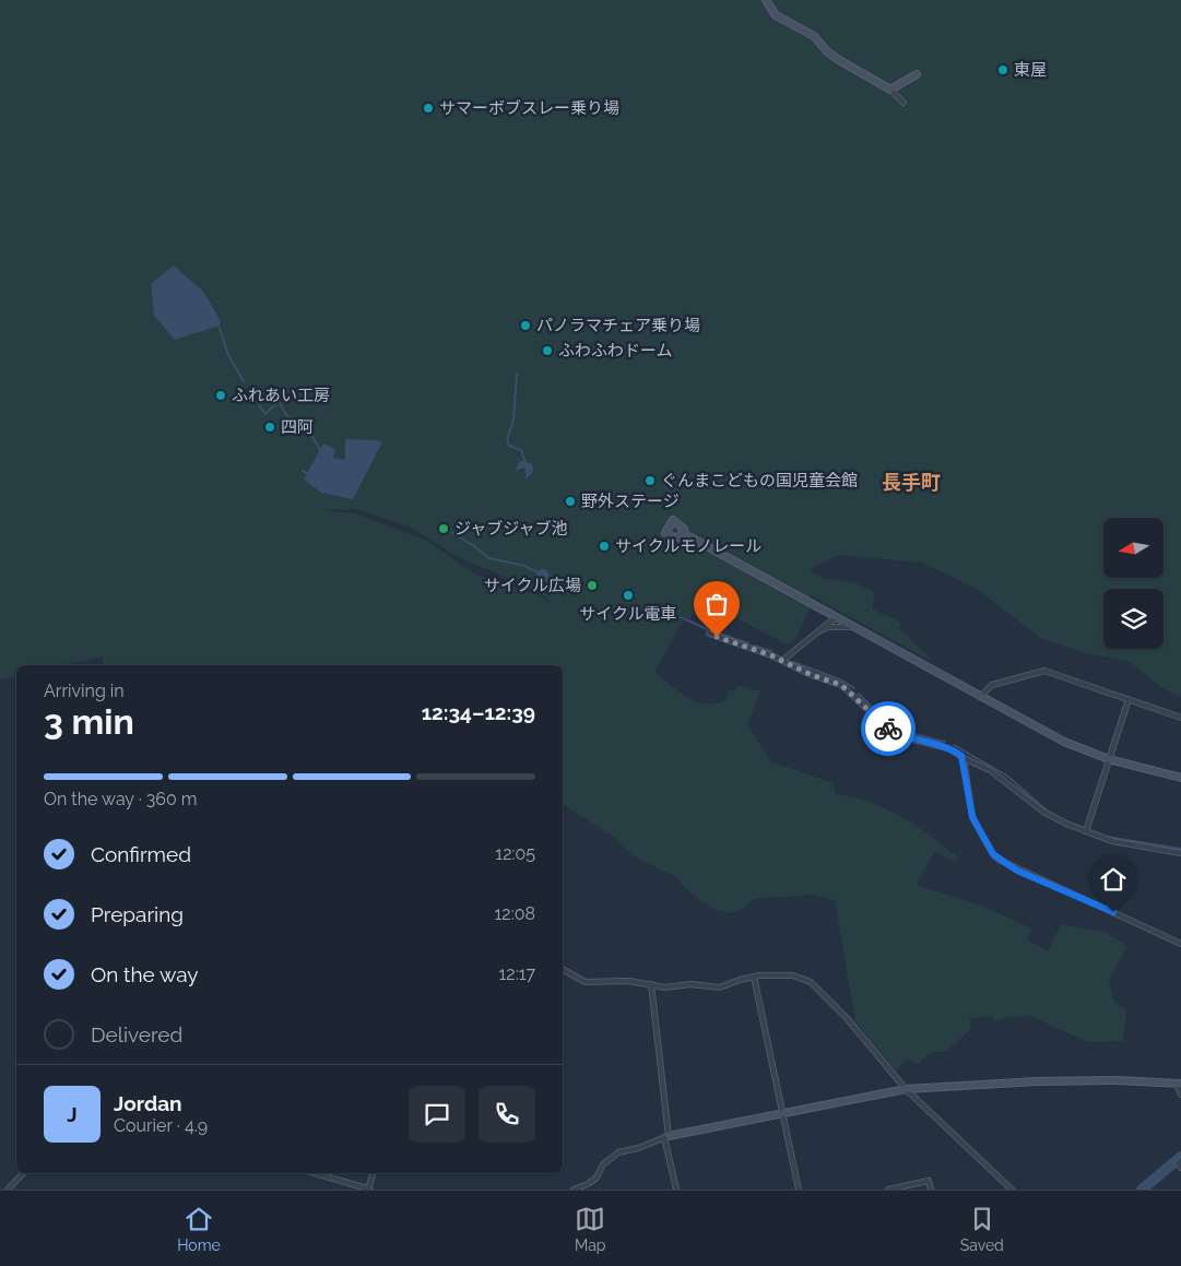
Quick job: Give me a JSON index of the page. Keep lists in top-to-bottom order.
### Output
{
  "districts": ["長手町"],
  "places": [
    "東屋",
    "サマーボブスレー乗り場",
    "パノラマチェア乗り場",
    "ふわふわドーム",
    "ふれあい工房",
    "四阿",
    "ぐんまこどもの国児童会館",
    "野外ステージ",
    "ジャブジャブ池",
    "サイクルモノレール",
    "サイクル広場",
    "サイクル電車"
  ],
  "north": "left",
  "page": {
    "heading": ["3 min", "Arriving in", "12:34–12:39"],
    "panel": ["Jordan", "Courier · 4.9"],
    "bar": "On the way · 360 m",
    "list": [
      ["Confirmed", "12:05"],
      ["Preparing", "12:08"],
      ["On the way", "12:17"],
      "Delivered"
    ],
    "round": "J",
    "tabs": ["Home", "Map", "Saved"]
  }
}
